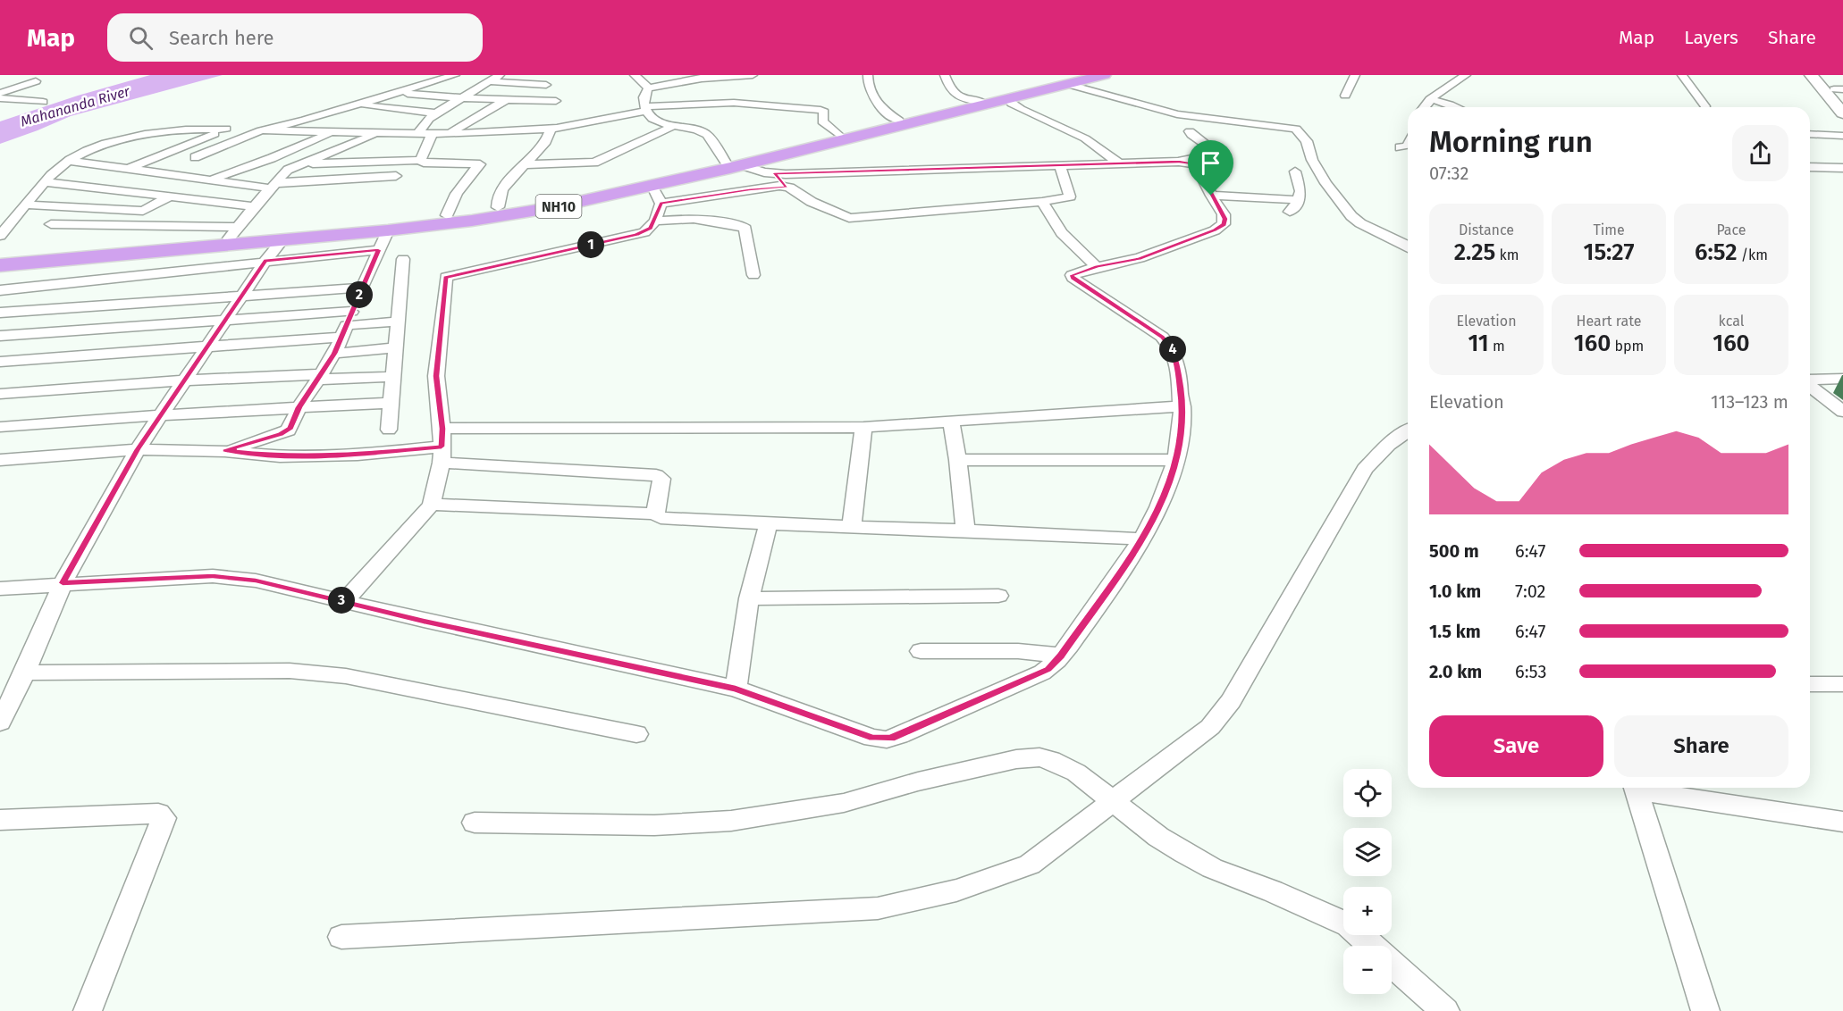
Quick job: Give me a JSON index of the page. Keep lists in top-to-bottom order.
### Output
{
  "streets": {
    "highway": ["NH10"]
  },
  "water": ["Mahananda River"],
  "page": {
    "header": "Map",
    "search": "Search here",
    "nav": ["Map", "Layers", "Share"],
    "heading": ["Morning run", "07:32"],
    "stats": [
      ["Distance", "2.25 km"],
      ["Time", "15:27"],
      ["Pace", "6:52 /km"],
      ["Elevation", "11 m"],
      ["Heart rate", "160 bpm"],
      ["kcal", "160"]
    ],
    "pins": [
      "1",
      "2",
      "4",
      "3"
    ],
    "chart": ["Elevation", "113–123 m"],
    "list": [
      {
        "name": "500 m",
        "note": "6:47"
      },
      {
        "name": "1.0 km",
        "note": "7:02"
      },
      {
        "name": "1.5 km",
        "note": "6:47"
      },
      {
        "name": "2.0 km",
        "note": "6:53"
      }
    ],
    "buttons": ["Save", "Share"],
    "map_buttons": ["+", "−"]
  }
}
